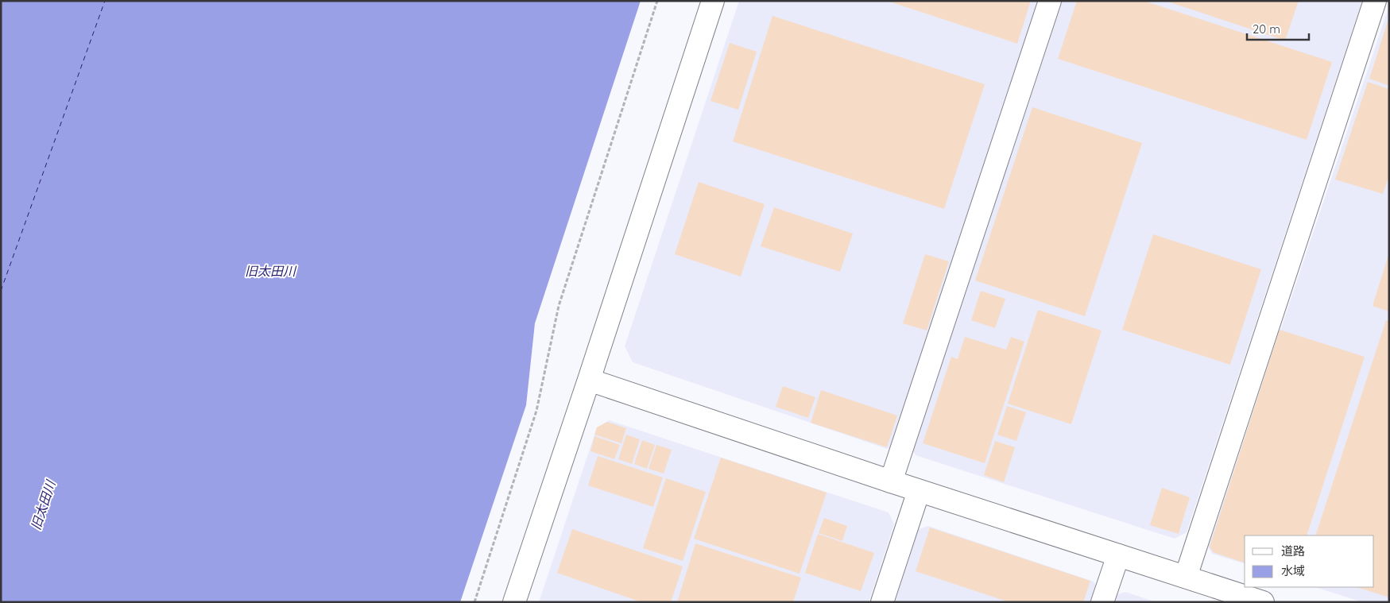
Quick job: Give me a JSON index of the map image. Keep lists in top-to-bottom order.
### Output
{
  "water": ["旧太田川"],
  "legend": ["道路", "水域"],
  "scale_bar": "20 m"
}
